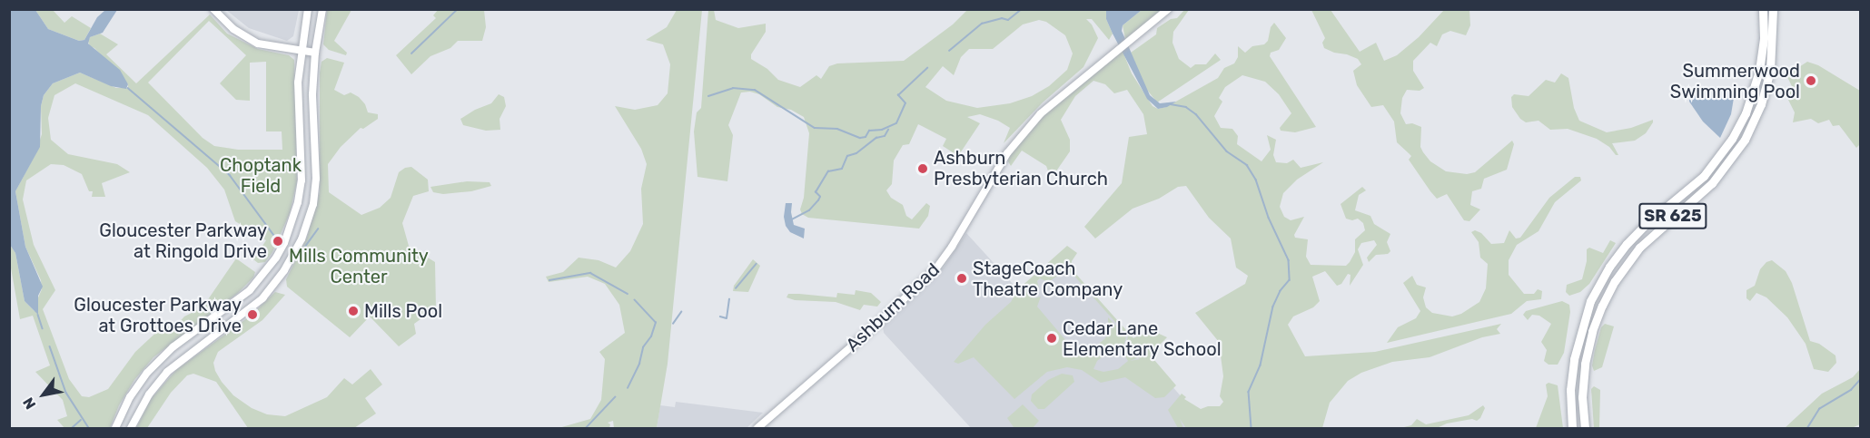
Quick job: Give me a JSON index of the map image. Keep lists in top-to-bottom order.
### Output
{
  "streets": {
    "main road": ["SR 625", "Ashburn Road"]
  },
  "parks": ["Choptank Field", "Mills Community Center"],
  "places": [
    "Summerwood Swimming Pool",
    "Ashburn Presbyterian Church",
    "Gloucester Parkway at Ringold Drive",
    "StageCoach Theatre Company",
    "Mills Pool",
    "Gloucester Parkway at Grottoes Drive",
    "Cedar Lane Elementary School"
  ],
  "north": "bottom left"
}
